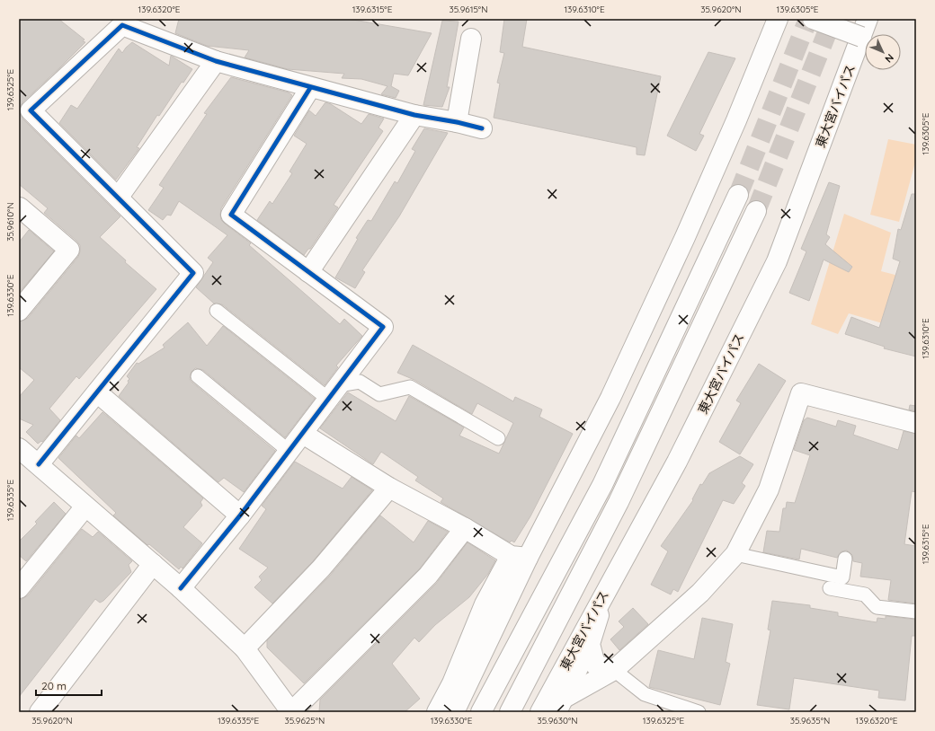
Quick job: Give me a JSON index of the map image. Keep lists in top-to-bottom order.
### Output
{
  "streets": {
    "main road": ["東大宮バイパス"]
  },
  "scale_bar": "20 m",
  "north": "bottom right",
  "coordinates": [
    "139.6320°E",
    "139.6315°E",
    "35.9615°N",
    "139.6310°E",
    "35.9620°N",
    "139.6305°E",
    "139.6325°E",
    "35.9610°N",
    "139.6330°E",
    "139.6335°E",
    "35.9625°N",
    "35.9630°N",
    "35.9635°N"
  ]
}
